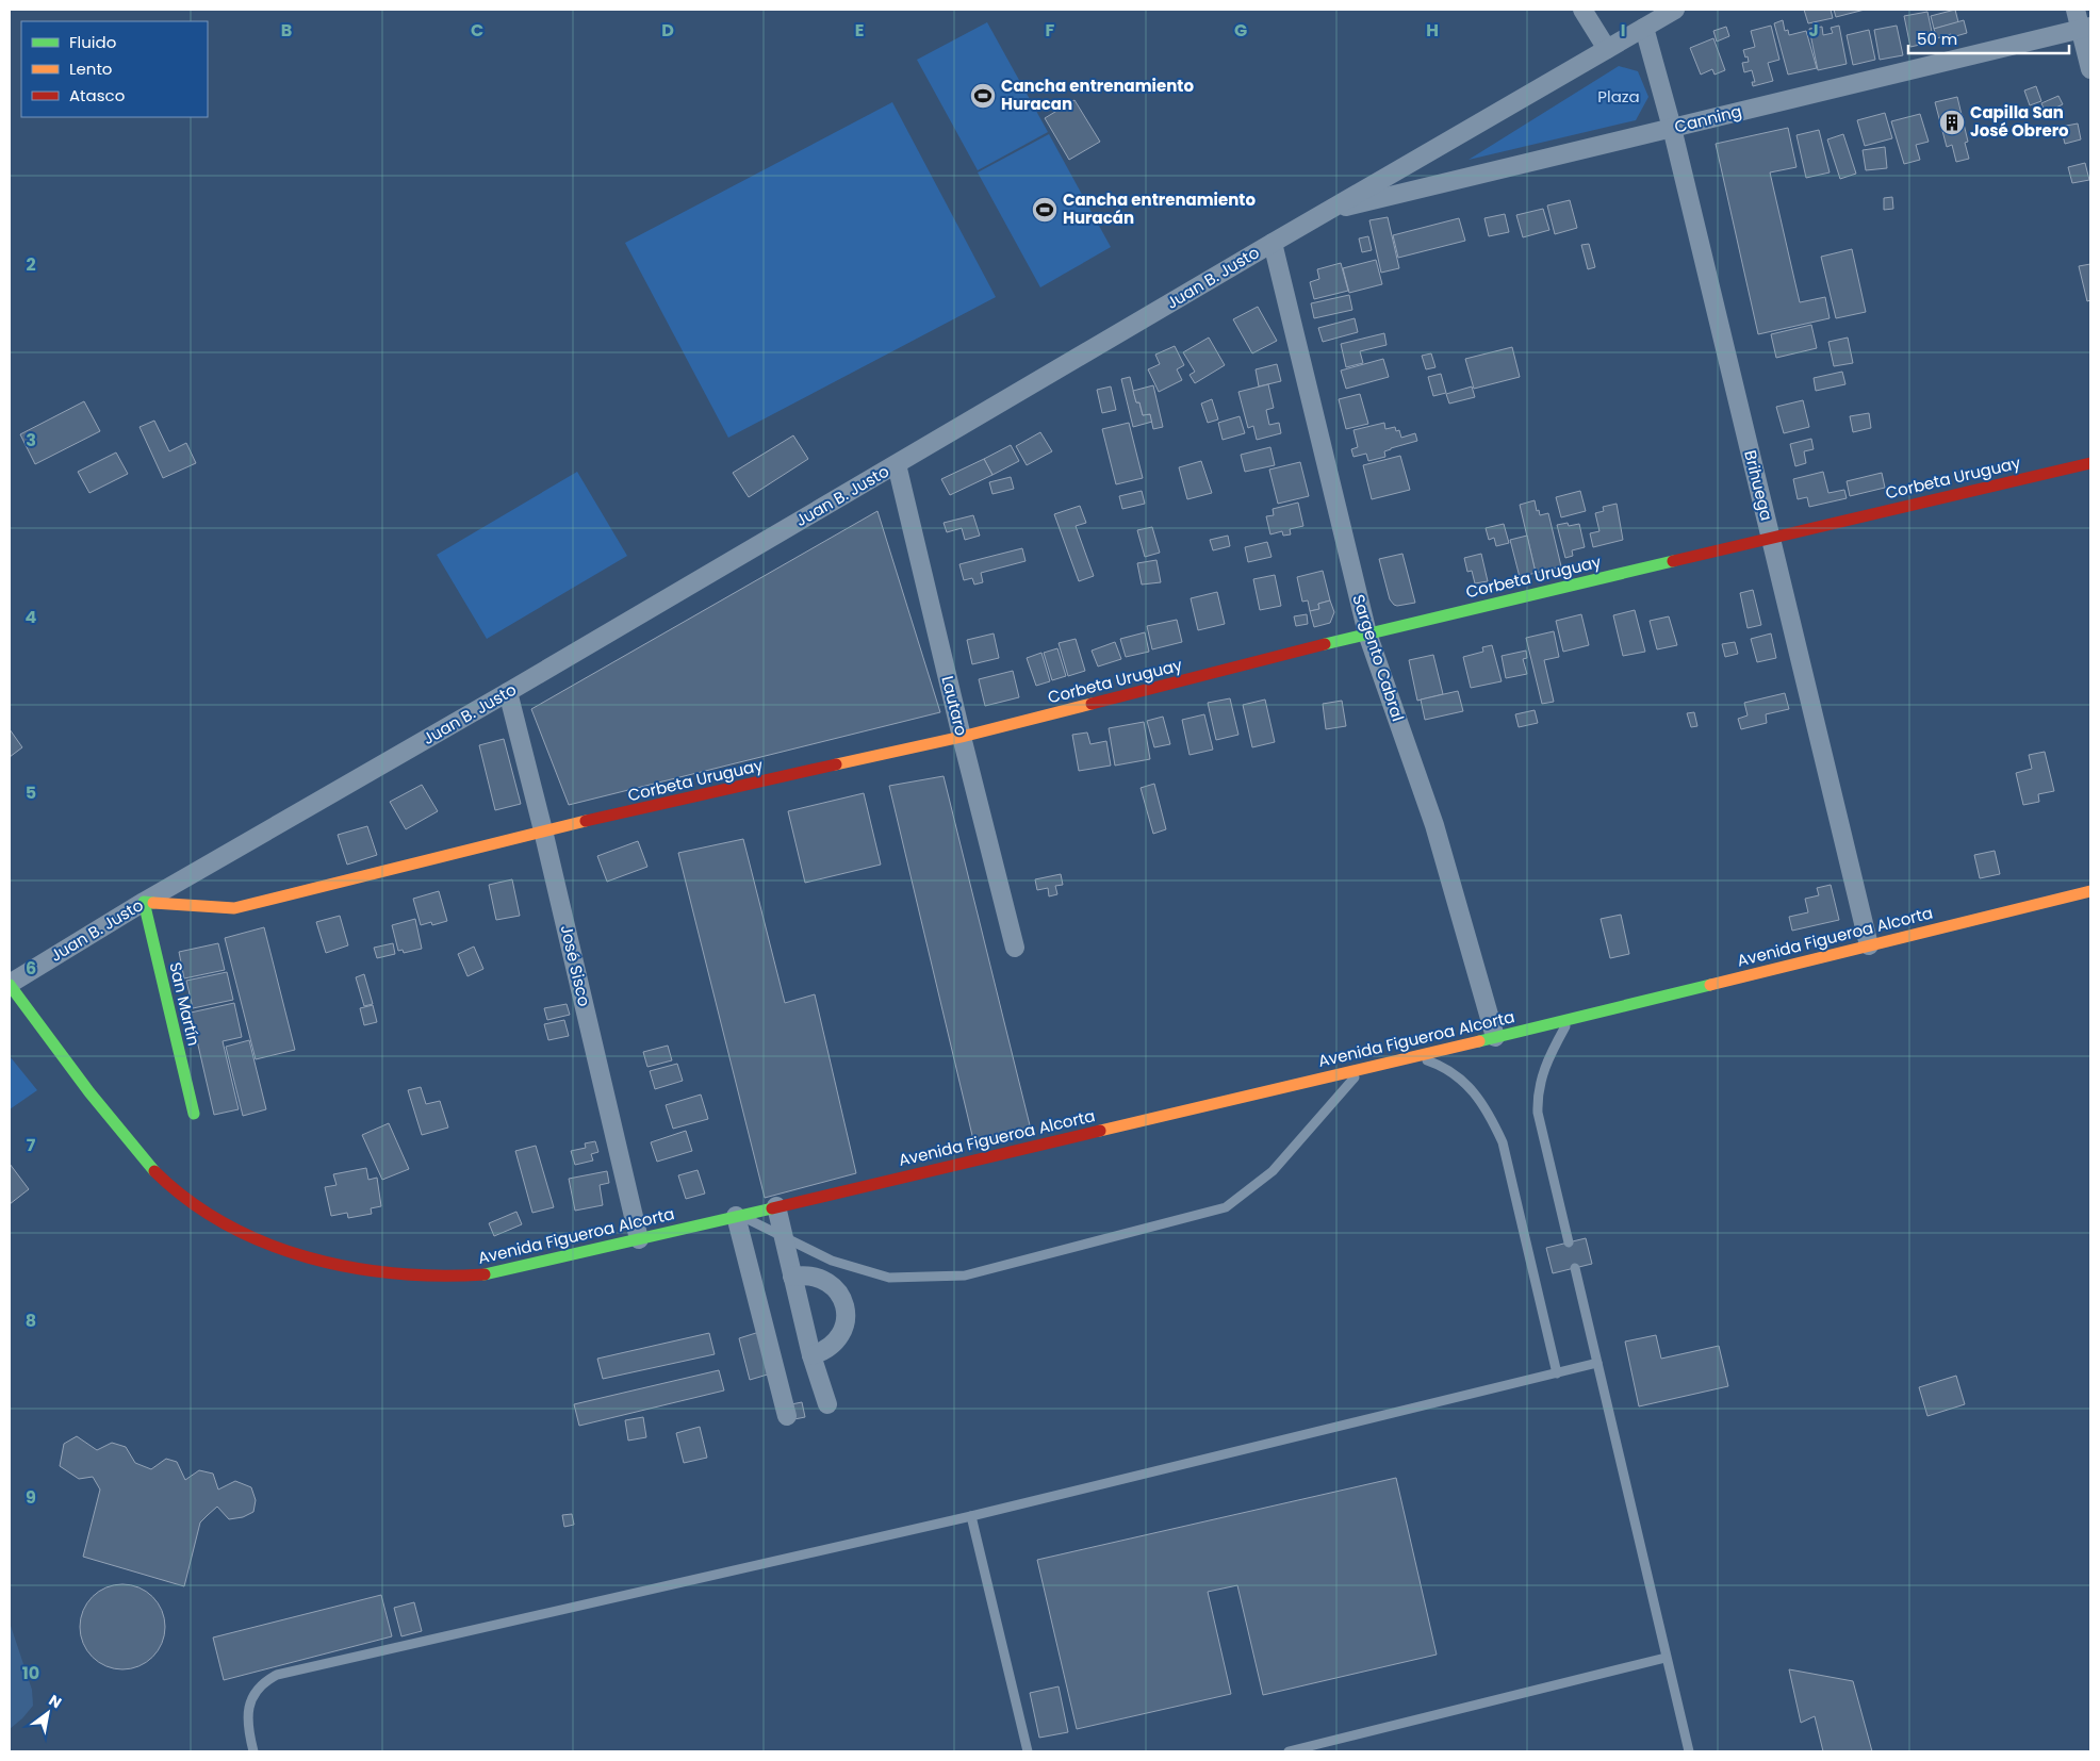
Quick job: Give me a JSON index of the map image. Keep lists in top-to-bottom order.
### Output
{
  "streets": {
    "main road": ["Corbeta Uruguay", "Avenida Figueroa Alcorta", "San Martín"],
    "street": [
      "Canning",
      "Juan B. Justo",
      "Brihuega",
      "Sargento Cabral",
      "Lautaro",
      "José Sisco"
    ]
  },
  "crossings": [
    ["Canning", "Juan B. Justo"],
    ["Canning", "Brihuega"],
    ["Juan B. Justo", "Corbeta Uruguay"],
    ["Juan B. Justo", "Brihuega"],
    ["Juan B. Justo", "Sargento Cabral"],
    ["Juan B. Justo", "Lautaro"],
    ["Juan B. Justo", "Avenida Figueroa Alcorta"],
    ["Juan B. Justo", "José Sisco"],
    ["Juan B. Justo", "San Martín"],
    ["Corbeta Uruguay", "Brihuega"],
    ["Corbeta Uruguay", "Sargento Cabral"],
    ["Corbeta Uruguay", "Lautaro"],
    ["Corbeta Uruguay", "José Sisco"],
    ["Corbeta Uruguay", "San Martín"],
    ["Brihuega", "Avenida Figueroa Alcorta"],
    ["Sargento Cabral", "Avenida Figueroa Alcorta"],
    ["Avenida Figueroa Alcorta", "José Sisco"]
  ],
  "parks": ["Plaza"],
  "places": {
    "sports": ["Cancha entrenamiento Huracan", "Cancha entrenamiento Huracán"],
    "building": ["Capilla San José Obrero"]
  },
  "legend": ["Fluido", "Lento", "Atasco"],
  "scale_bar": "50 m",
  "north": "top right",
  "grid": {
    "columns": [
      "B",
      "C",
      "D",
      "E",
      "F",
      "G",
      "H",
      "I",
      "J"
    ],
    "rows": [
      "2",
      "3",
      "4",
      "5",
      "6",
      "7",
      "8",
      "9",
      "10"
    ]
  }
}
